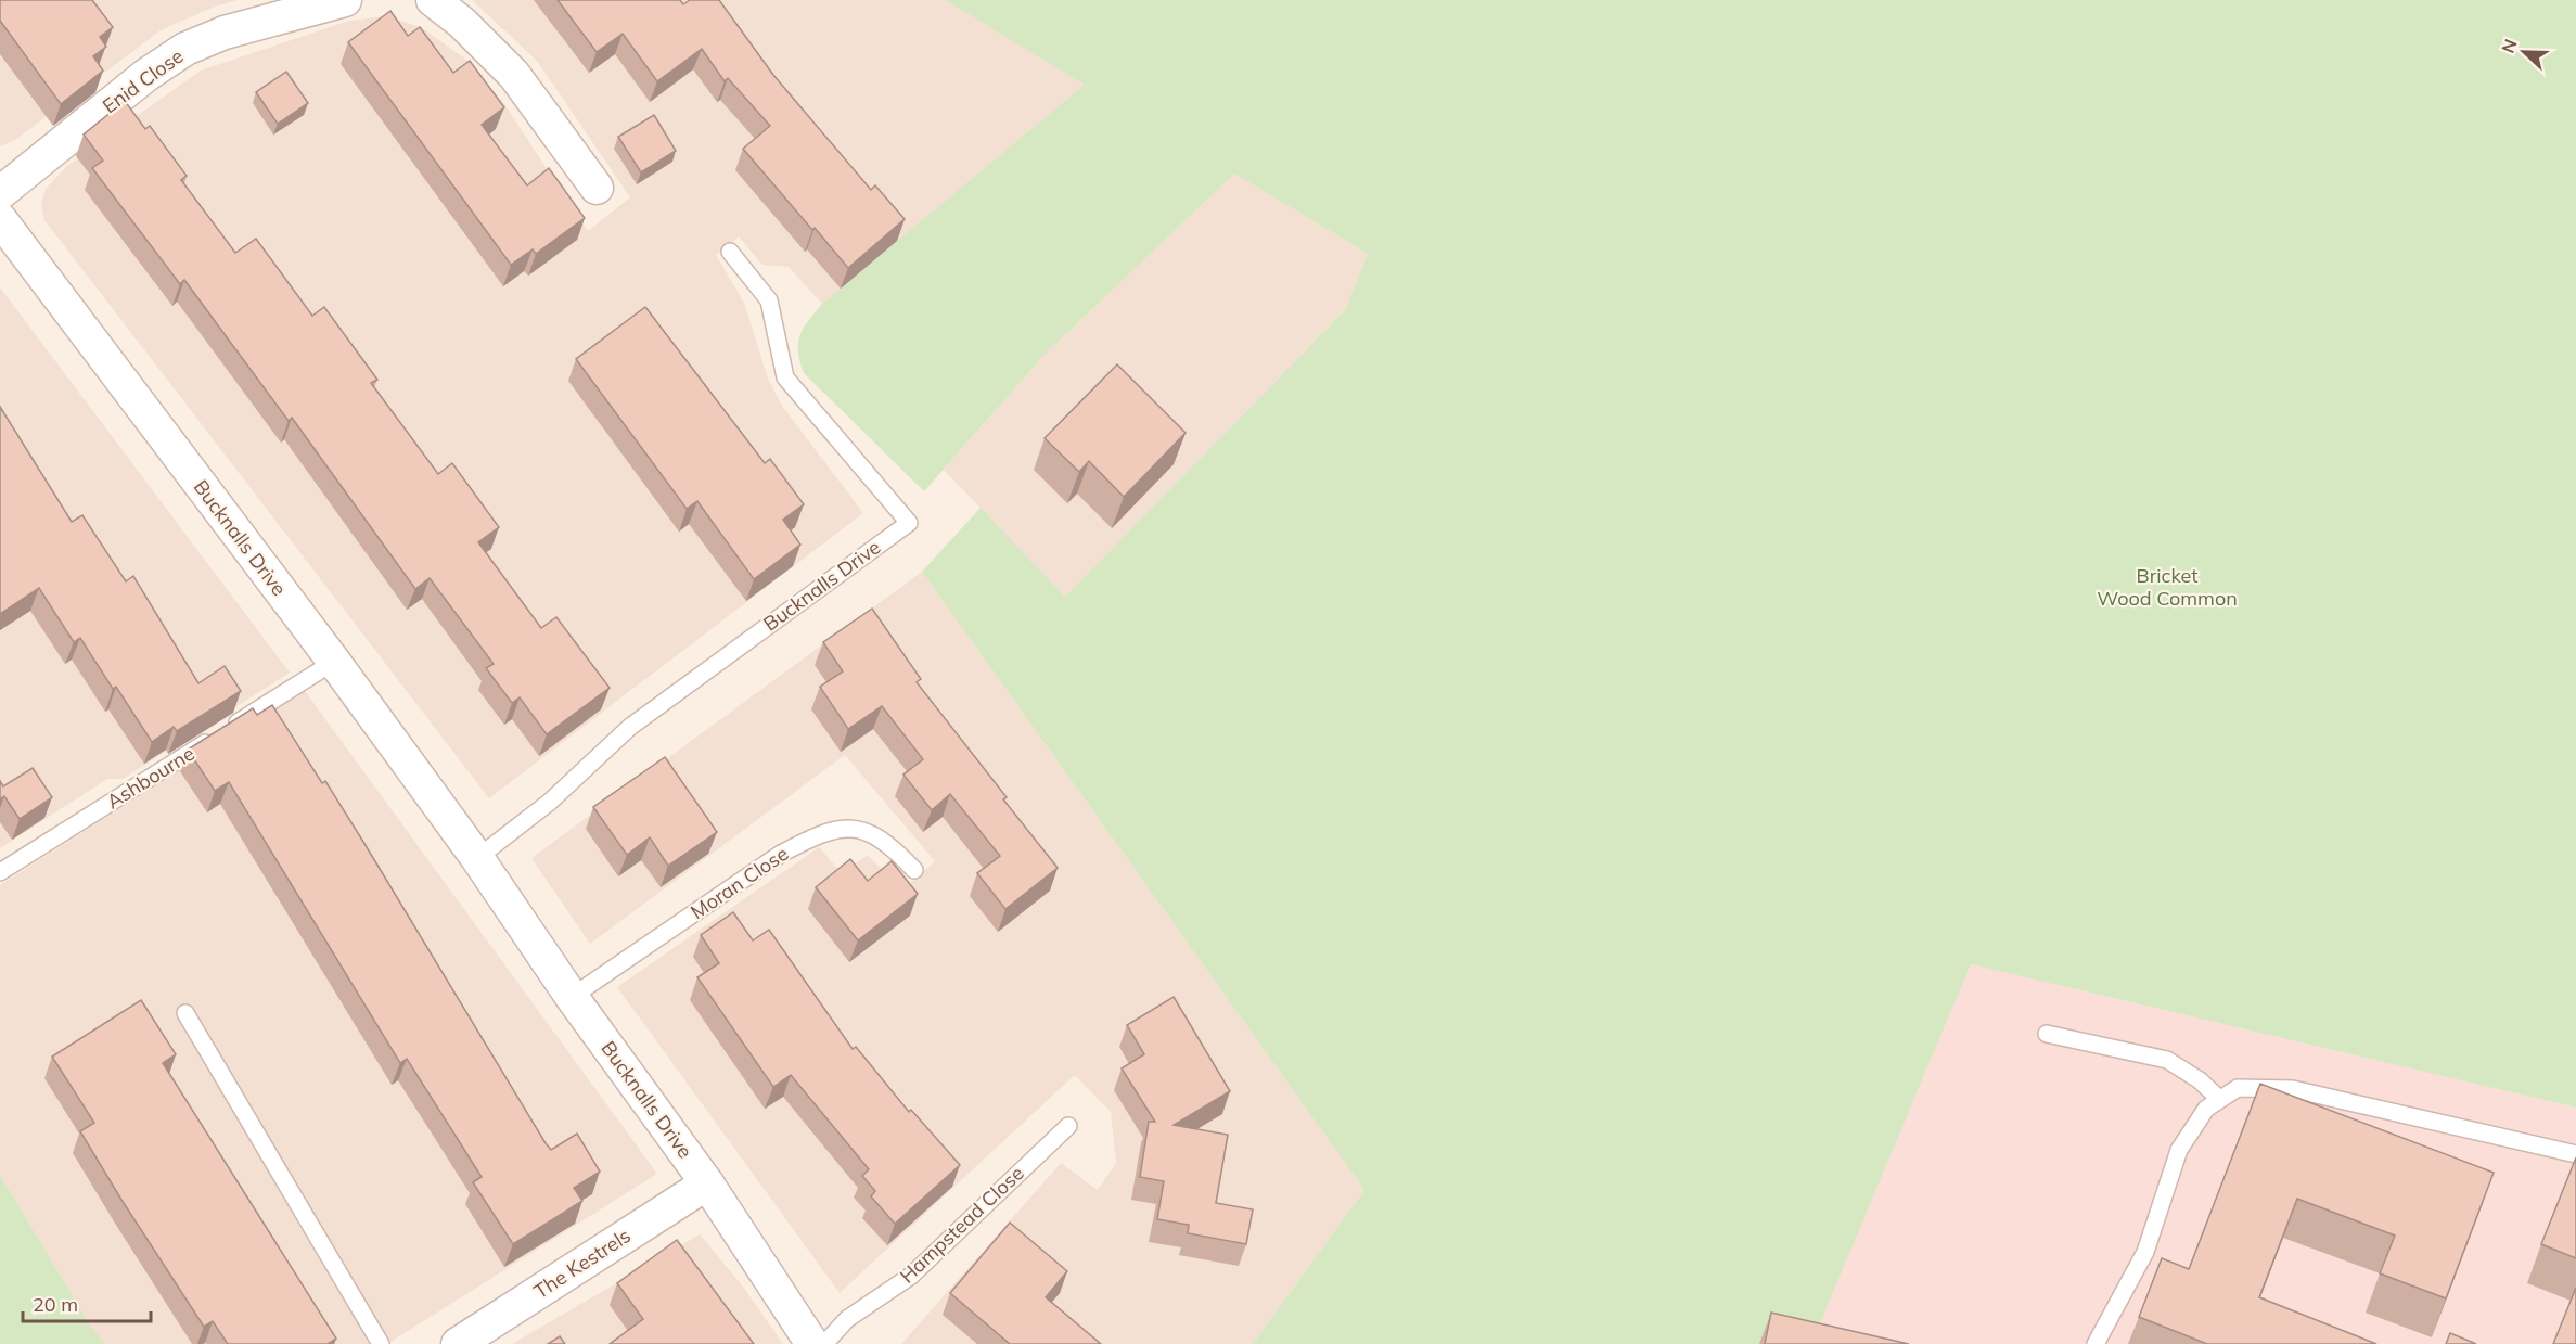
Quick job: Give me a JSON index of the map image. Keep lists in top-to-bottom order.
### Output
{
  "streets": {
    "street": ["Enid Close", "Bucknalls Drive", "The Kestrels"],
    "lane": ["Ashbourne", "Moran Close", "Hampstead Close"]
  },
  "crossings": [
    ["Bucknalls Drive", "Ashbourne"],
    ["Bucknalls Drive", "Moran Close"],
    ["Bucknalls Drive", "The Kestrels"]
  ],
  "parks": ["Bricket Wood Common"],
  "scale_bar": "20 m",
  "north": "left"
}
